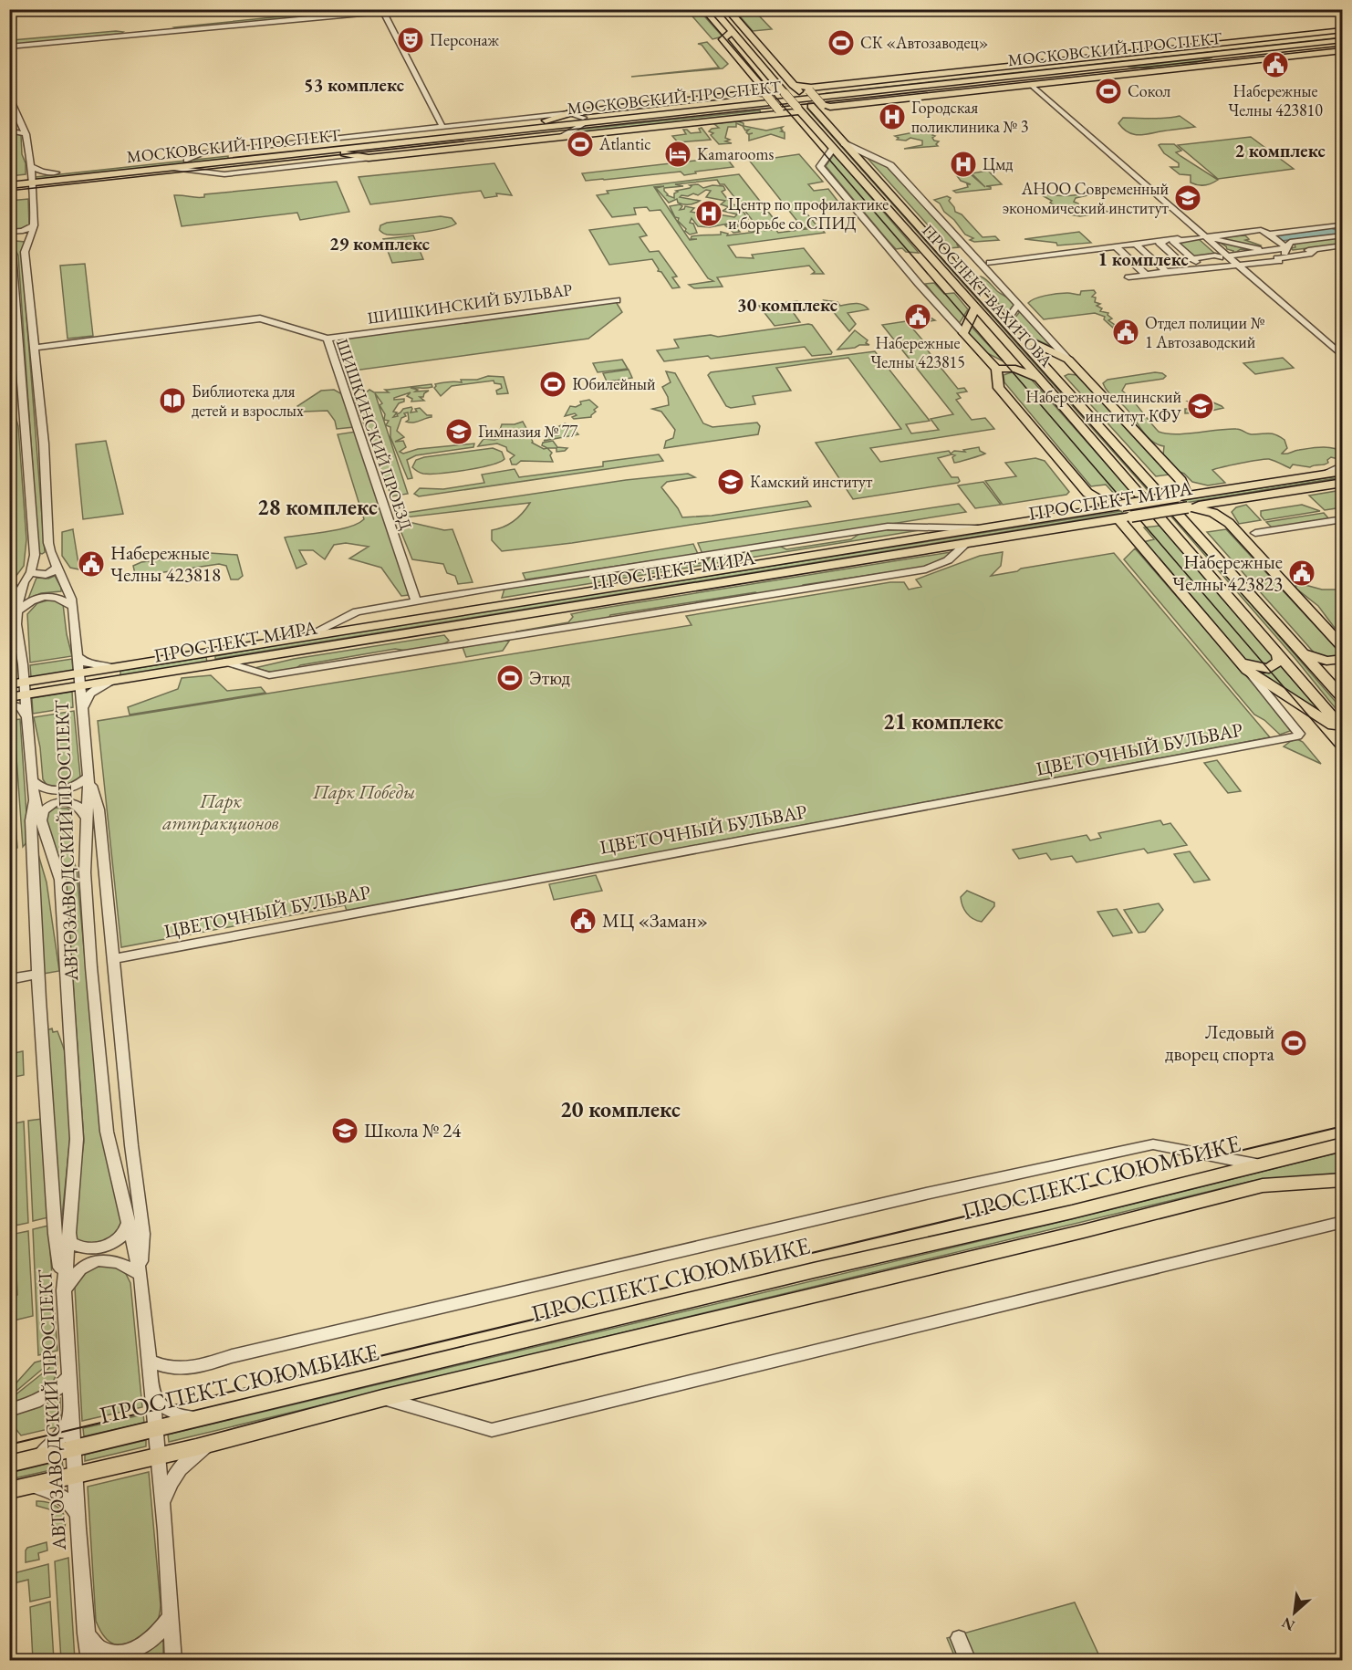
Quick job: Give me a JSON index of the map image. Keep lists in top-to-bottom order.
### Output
{
  "streets": {
    "main road": [
      "МОСКОВСКИЙ ПРОСПЕКТ",
      "ПРОСПЕКТ ВАХИТОВА",
      "ПРОСПЕКТ МИРА",
      "ПРОСПЕКТ СЮЮМБИКЕ"
    ],
    "street": [
      "ШИШКИНСКИЙ БУЛЬВАР",
      "ШИШКИНСКИЙ ПРОЕЗД",
      "ЦВЕТОЧНЫЙ БУЛЬВАР",
      "АВТОЗАВОДСКИЙ ПРОСПЕКТ"
    ]
  },
  "crossings": [
    ["МОСКОВСКИЙ ПРОСПЕКТ", "АВТОЗАВОДСКИЙ ПРОСПЕКТ"],
    ["ШИШКИНСКИЙ БУЛЬВАР", "ШИШКИНСКИЙ ПРОЕЗД"],
    ["ШИШКИНСКИЙ ПРОЕЗД", "АВТОЗАВОДСКИЙ ПРОСПЕКТ"],
    ["ПРОСПЕКТ МИРА", "АВТОЗАВОДСКИЙ ПРОСПЕКТ"],
    ["АВТОЗАВОДСКИЙ ПРОСПЕКТ", "ПРОСПЕКТ СЮЮМБИКЕ"]
  ],
  "districts": [
    "53 комплекс",
    "2 комплекс",
    "29 комплекс",
    "1 комплекс",
    "30 комплекс",
    "28 комплекс",
    "21 комплекс",
    "20 комплекс"
  ],
  "parks": ["Парк Победы", "Парк аттракционов"],
  "places": {
    "theatre": ["Персонаж"],
    "sports": [
      "СК «Автозаводец»",
      "Сокол",
      "Atlantic",
      "Юбилейный",
      "Этюд",
      "Ледовый дворец спорта"
    ],
    "public building": [
      "Набережные Челны 423810",
      "Набережные Челны 423815",
      "Отдел полиции № 1 Автозаводский",
      "Набережные Челны 423818",
      "Набережные Челны 423823",
      "МЦ «Заман»"
    ],
    "hospital": ["Городская поликлиника № 3", "Цмд", "Центр по профилактике и борьбе со СПИД"],
    "hotel": ["Kamarooms"],
    "school or university": [
      "АНОО Современный экономический институт",
      "Набережночелнинский институт КФУ",
      "Гимназия № 77",
      "Камский институт",
      "Школа № 24"
    ],
    "library": ["Библиотека для детей и взрослых"]
  },
  "north": "bottom left"
}
